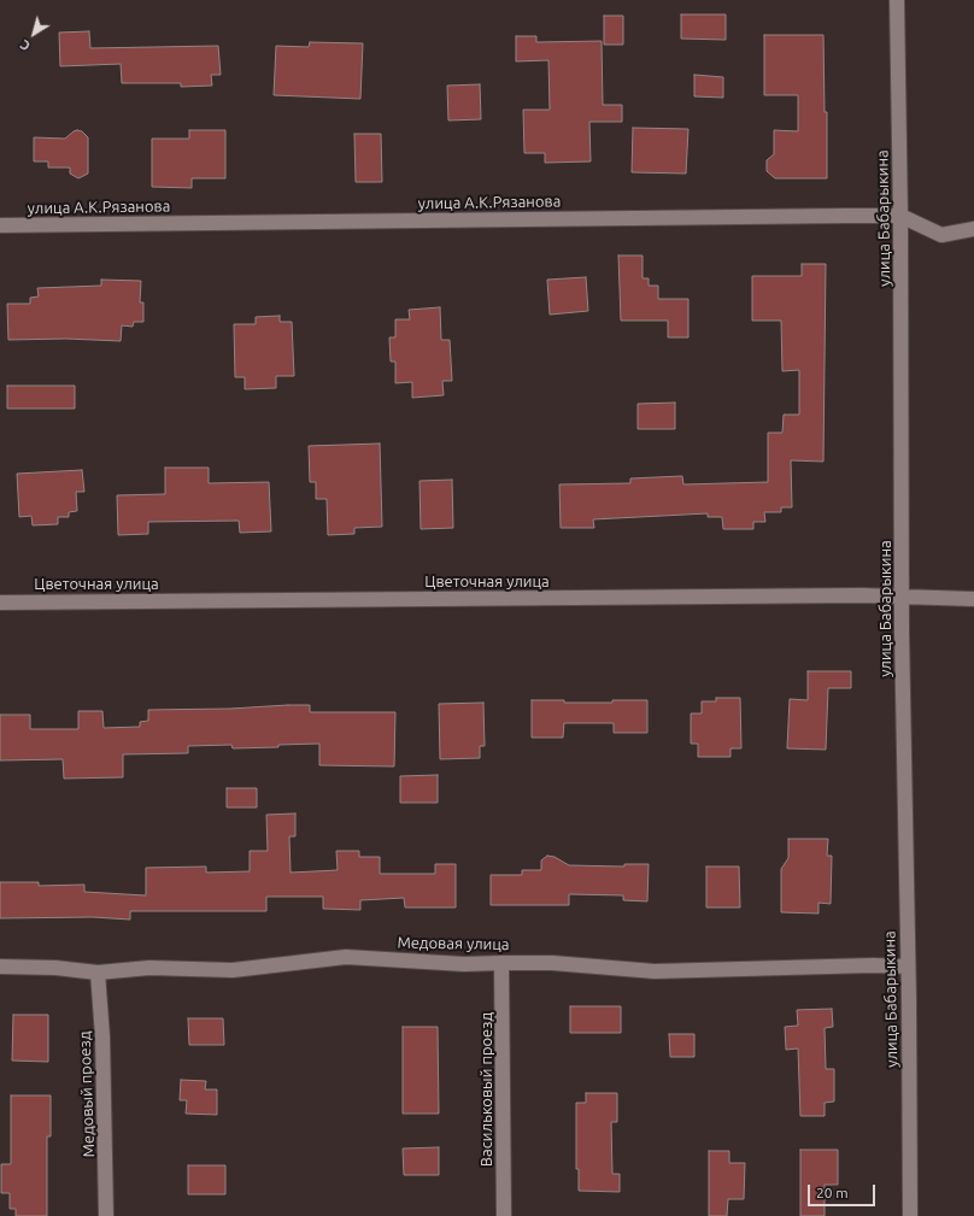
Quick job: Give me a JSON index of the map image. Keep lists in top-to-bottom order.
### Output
{
  "streets": {
    "street": [
      "улица А.К.Рязанова",
      "улица Бабарыкина",
      "Цветочная улица",
      "Медовая улица",
      "Васильковый проезд",
      "Медовый проезд"
    ]
  },
  "crossings": [
    ["улица А.К.Рязанова", "улица Бабарыкина"],
    ["улица Бабарыкина", "Цветочная улица"],
    ["улица Бабарыкина", "Медовая улица"],
    ["Медовая улица", "Васильковый проезд"],
    ["Медовая улица", "Медовый проезд"]
  ],
  "scale_bar": "20 m",
  "north": "bottom left"
}
